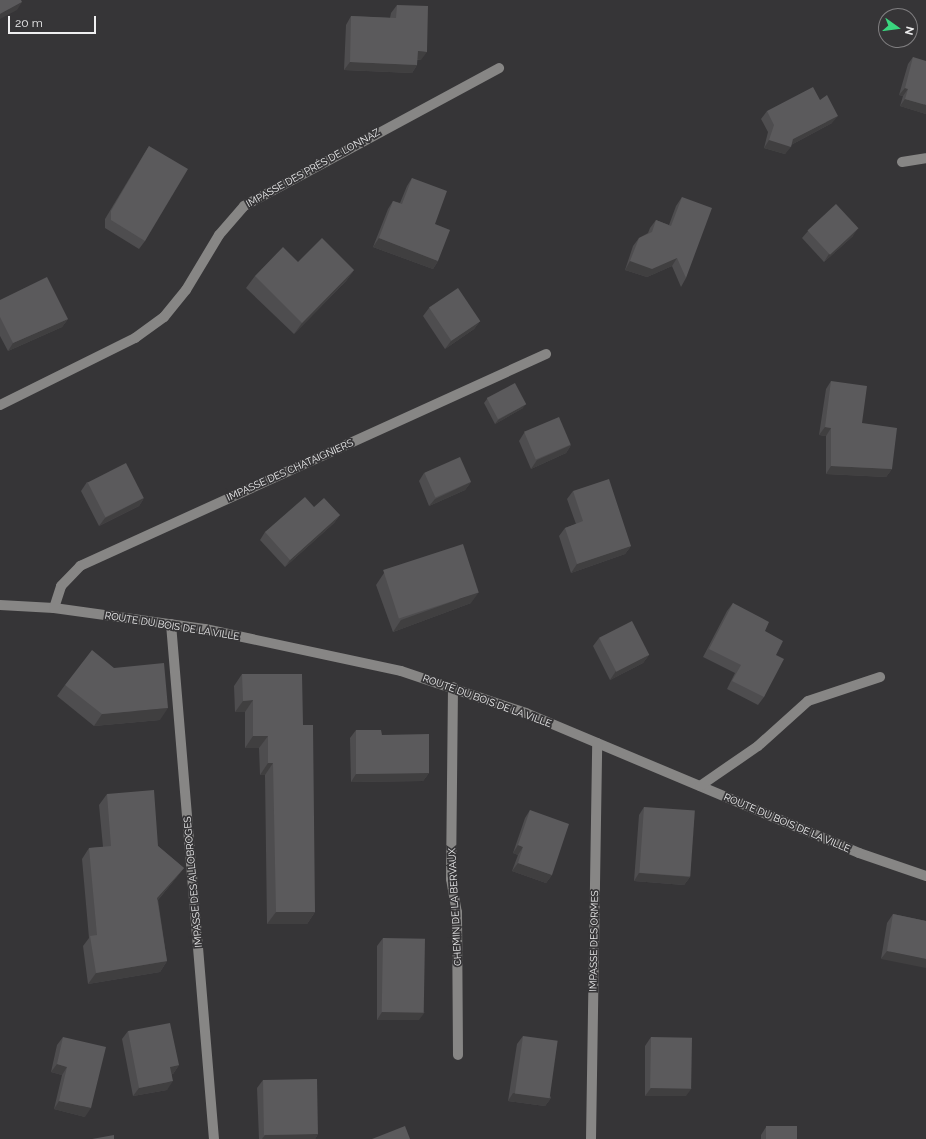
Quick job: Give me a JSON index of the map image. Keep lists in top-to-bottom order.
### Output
{
  "streets": {
    "street": [
      "IMPASSE DES PRÉS DE LONNAZ",
      "IMPASSE DES CHATAIGNIERS",
      "ROUTE DU BOIS DE LA VILLE",
      "IMPASSE DES ALLOBROGES",
      "CHEMIN DE LA BERVAUX",
      "IMPASSE DES ORMES"
    ]
  },
  "crossings": [
    ["IMPASSE DES CHATAIGNIERS", "ROUTE DU BOIS DE LA VILLE"],
    ["ROUTE DU BOIS DE LA VILLE", "IMPASSE DES ALLOBROGES"],
    ["ROUTE DU BOIS DE LA VILLE", "CHEMIN DE LA BERVAUX"],
    ["ROUTE DU BOIS DE LA VILLE", "IMPASSE DES ORMES"]
  ],
  "scale_bar": "20 m",
  "north": "right"
}
